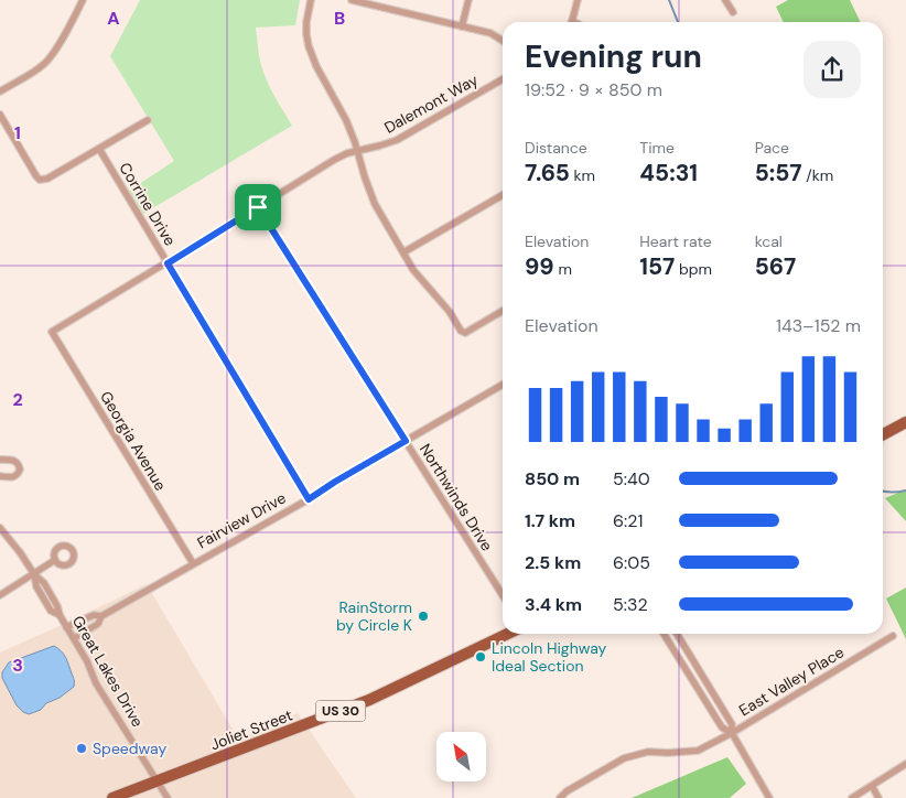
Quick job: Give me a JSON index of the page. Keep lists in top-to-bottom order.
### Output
{
  "streets": {
    "main road": ["US 30", "Joliet Street"],
    "street": [
      "Dalemont Way",
      "Corrine Drive",
      "Georgia Avenue",
      "Northwinds Drive",
      "Fairview Drive",
      "Great Lakes Drive",
      "East Valley Place"
    ]
  },
  "crossings": [
    ["Dalemont Way", "Corrine Drive"],
    ["Dalemont Way", "Georgia Avenue"],
    ["Dalemont Way", "Northwinds Drive"],
    ["Corrine Drive", "Fairview Drive"],
    ["Georgia Avenue", "Fairview Drive"],
    ["Northwinds Drive", "Fairview Drive"],
    ["Fairview Drive", "Great Lakes Drive"],
    ["Great Lakes Drive", "Joliet Street"]
  ],
  "places": ["RainStorm by Circle K", "Lincoln Highway Ideal Section", "Speedway"],
  "north": "top left",
  "page": {
    "heading": ["Evening run", "19:52 · 9 × 850 m"],
    "stats": [
      ["Distance", "7.65 km"],
      ["Time", "45:31"],
      ["Pace", "5:57 /km"],
      ["Elevation", "99 m"],
      ["Heart rate", "157 bpm"],
      ["kcal", "567"]
    ],
    "chart": ["Elevation", "143–152 m"],
    "list": [
      {
        "name": "850 m",
        "note": "5:40"
      },
      {
        "name": "1.7 km",
        "note": "6:21"
      },
      {
        "name": "2.5 km",
        "note": "6:05"
      },
      {
        "name": "3.4 km",
        "note": "5:32"
      }
    ]
  },
  "grid": {
    "columns": ["A", "B"],
    "rows": ["1", "2", "3"]
  }
}
